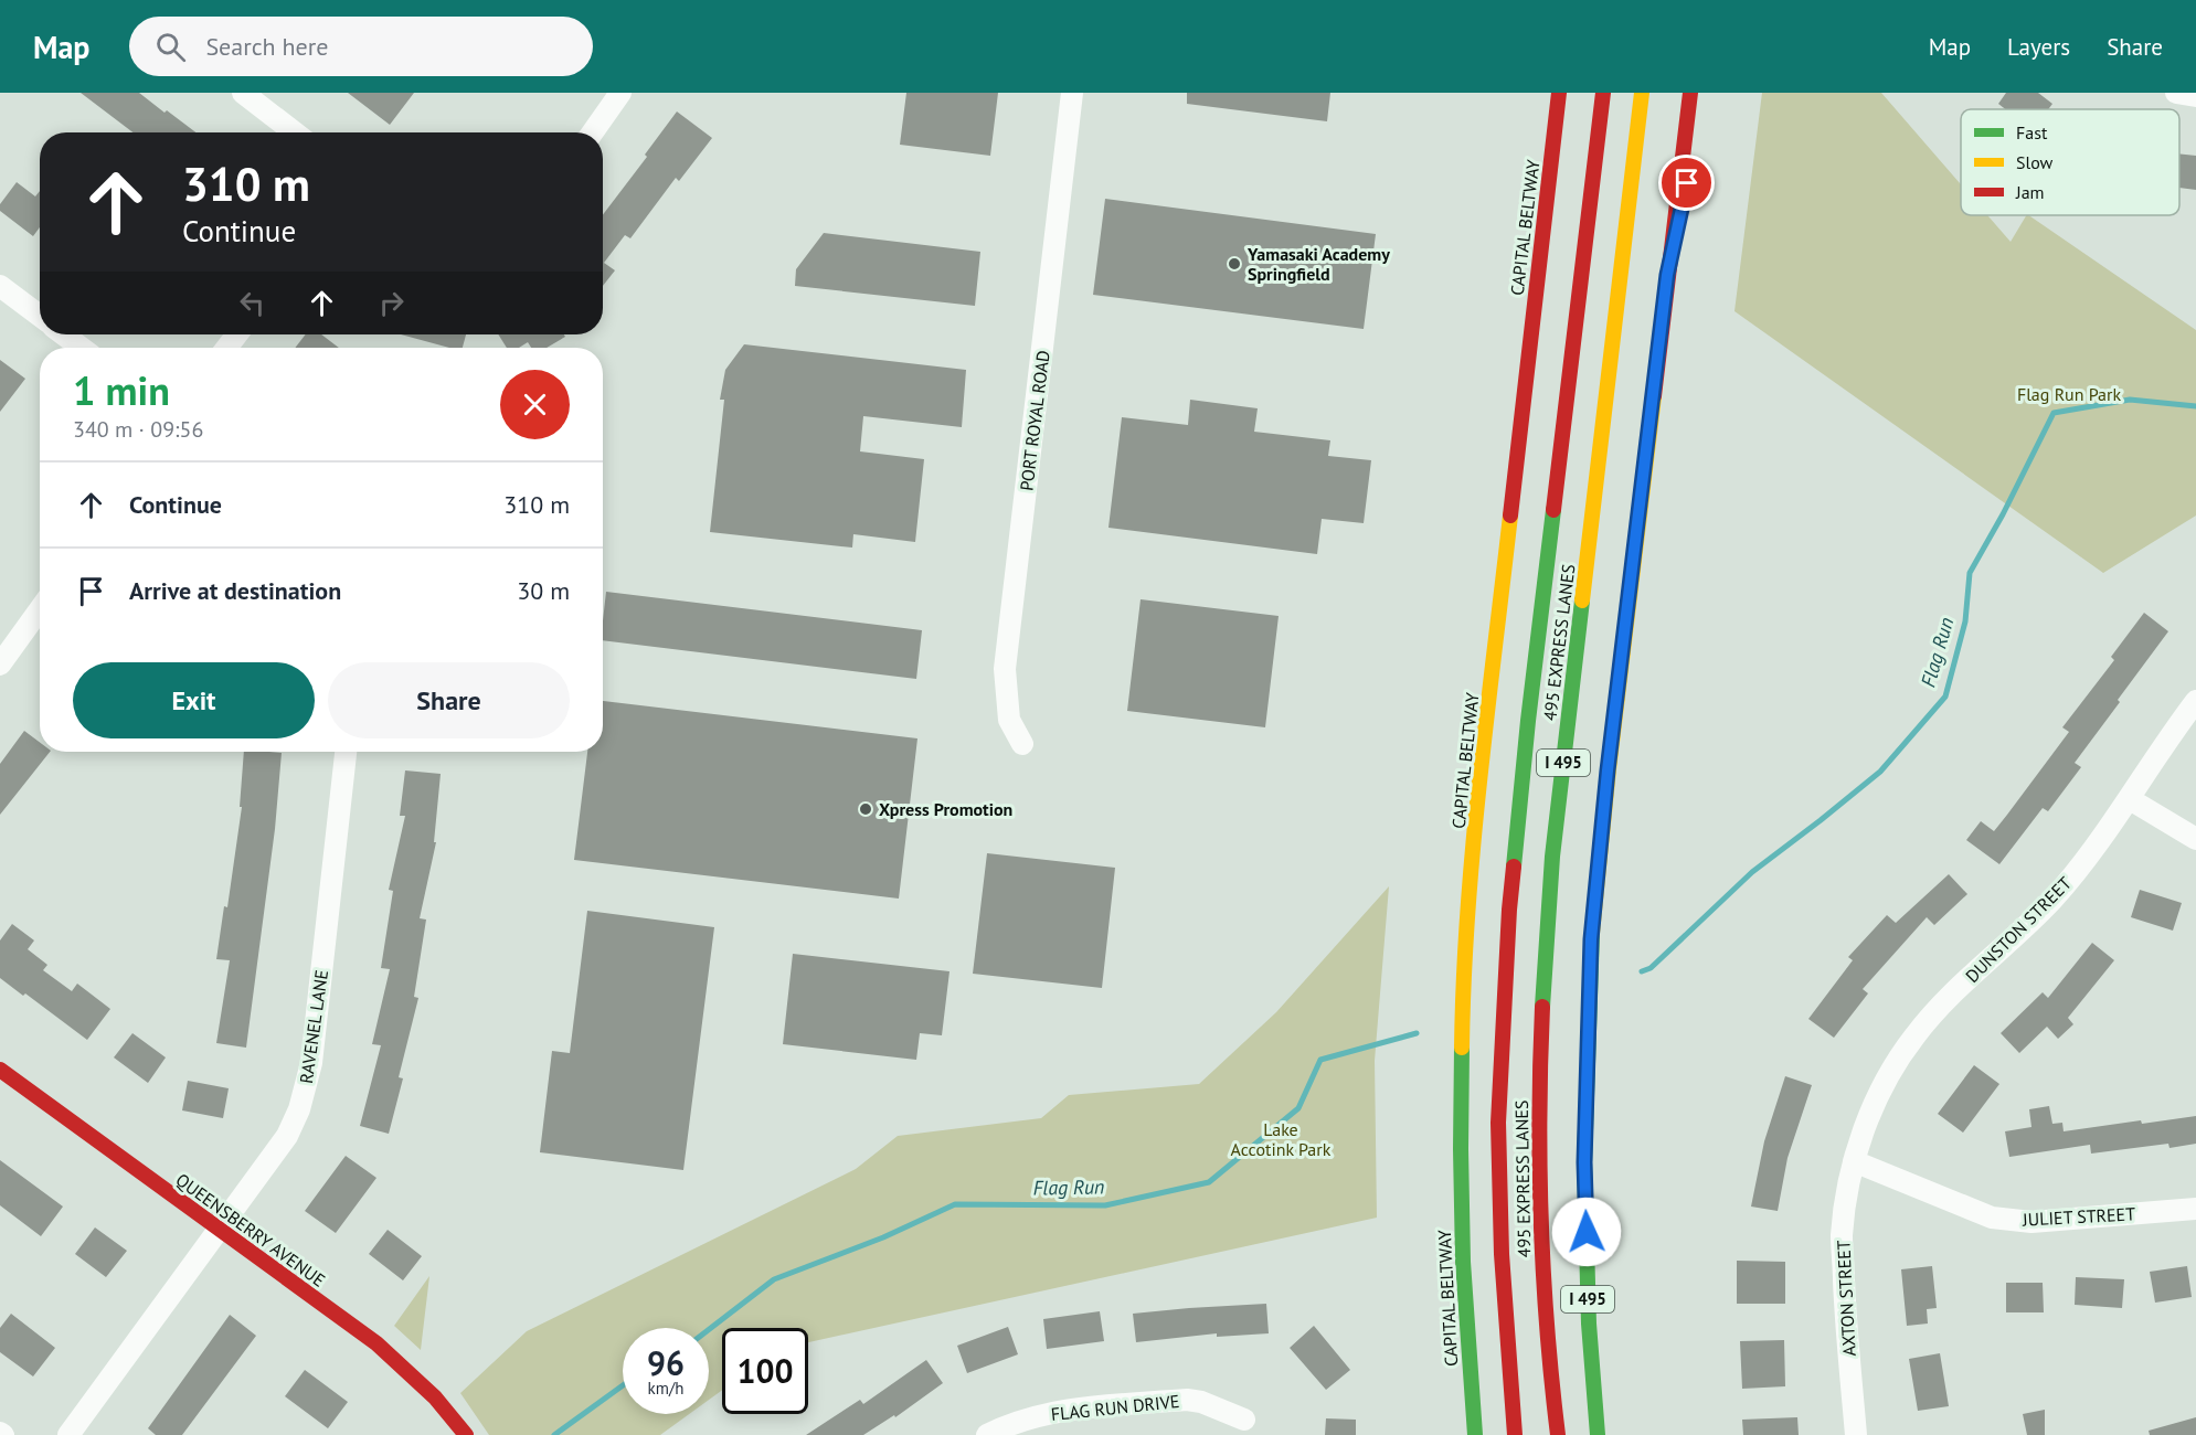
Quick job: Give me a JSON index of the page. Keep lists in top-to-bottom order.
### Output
{
  "streets": {
    "main road": [
      "CAPITAL BELTWAY",
      "495 EXPRESS LANES",
      "I 495",
      "QUEENSBERRY AVENUE"
    ],
    "street": [
      "PORT ROYAL ROAD",
      "DUNSTON STREET",
      "RAVENEL LANE",
      "JULIET STREET",
      "AXTON STREET",
      "FLAG RUN DRIVE"
    ]
  },
  "crossings": [
    ["DUNSTON STREET", "JULIET STREET"],
    ["DUNSTON STREET", "AXTON STREET"],
    ["RAVENEL LANE", "QUEENSBERRY AVENUE"],
    ["JULIET STREET", "AXTON STREET"]
  ],
  "water": ["Flag Run"],
  "parks": ["Flag Run Park", "Lake Accotink Park"],
  "places": ["Yamasaki Academy Springfield", "Xpress Promotion"],
  "legend": ["Fast", "Slow", "Jam"],
  "page": {
    "header": "Map",
    "search": "Search here",
    "nav": ["Map", "Layers", "Share"],
    "turn": ["310 m", "Continue"],
    "heading": ["1 min", "340 m · 09:56"],
    "list": [
      {
        "name": "Continue",
        "value": "310 m"
      },
      {
        "name": "Arrive at destination",
        "value": "30 m"
      }
    ],
    "buttons": ["Exit", "Share"],
    "speed": "96 km/h",
    "limit": "100"
  }
}
